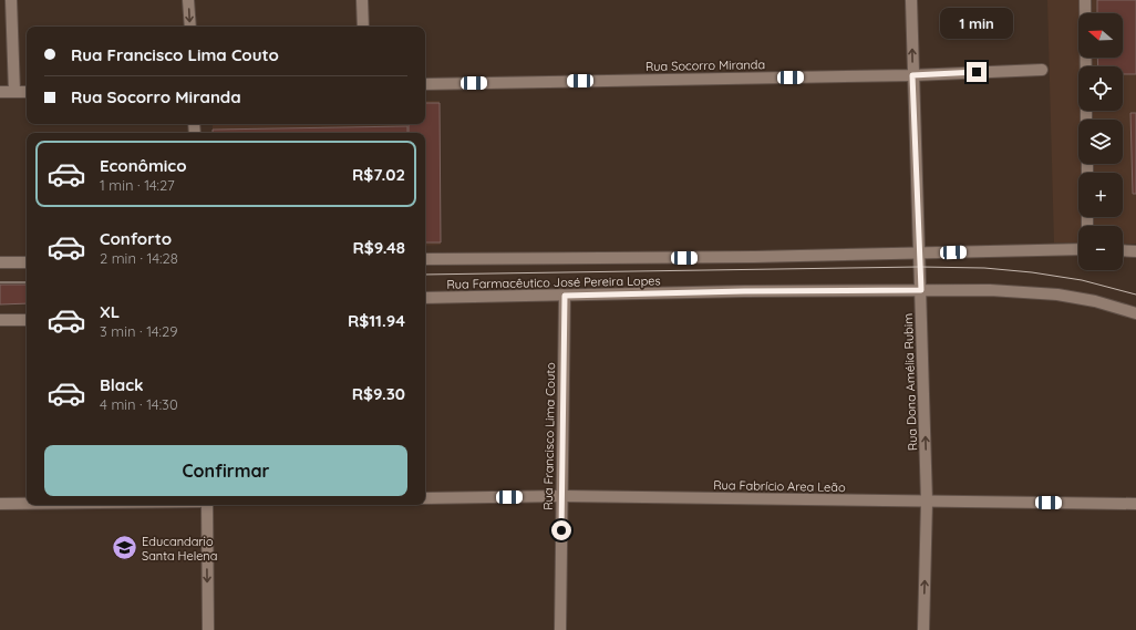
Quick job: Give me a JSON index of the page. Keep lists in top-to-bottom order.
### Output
{
  "streets": {
    "street": [
      "Rua Socorro Miranda",
      "Rua Farmacêutico José Pereira Lopes",
      "Rua Dona Amélia Rubim",
      "Rua Francisco Lima Couto",
      "Rua Fabrício Area Leão"
    ]
  },
  "crossings": [
    ["Rua Socorro Miranda", "Rua Dona Amélia Rubim"],
    ["Rua Farmacêutico José Pereira Lopes", "Rua Dona Amélia Rubim"],
    ["Rua Farmacêutico José Pereira Lopes", "Rua Francisco Lima Couto"],
    ["Rua Dona Amélia Rubim", "Rua Fabrício Area Leão"],
    ["Rua Francisco Lima Couto", "Rua Fabrício Area Leão"]
  ],
  "one_way": ["Rua Dona Amélia Rubim"],
  "places": {
    "school or university": ["Educandario Santa Helena"]
  },
  "north": "left",
  "page": {
    "bubble": "1 min",
    "map_buttons": ["+", "−"],
    "banner": ["Rua Francisco Lima Couto", "Rua Socorro Miranda"],
    "list": [
      {
        "name": "Econômico",
        "note": "1 min · 14:27",
        "value": "R$7.02"
      },
      {
        "name": "Conforto",
        "note": "2 min · 14:28",
        "value": "R$9.48"
      },
      {
        "name": "XL",
        "note": "3 min · 14:29",
        "value": "R$11.94"
      },
      {
        "name": "Black",
        "note": "4 min · 14:30",
        "value": "R$9.30"
      }
    ],
    "buttons": "Confirmar"
  }
}
